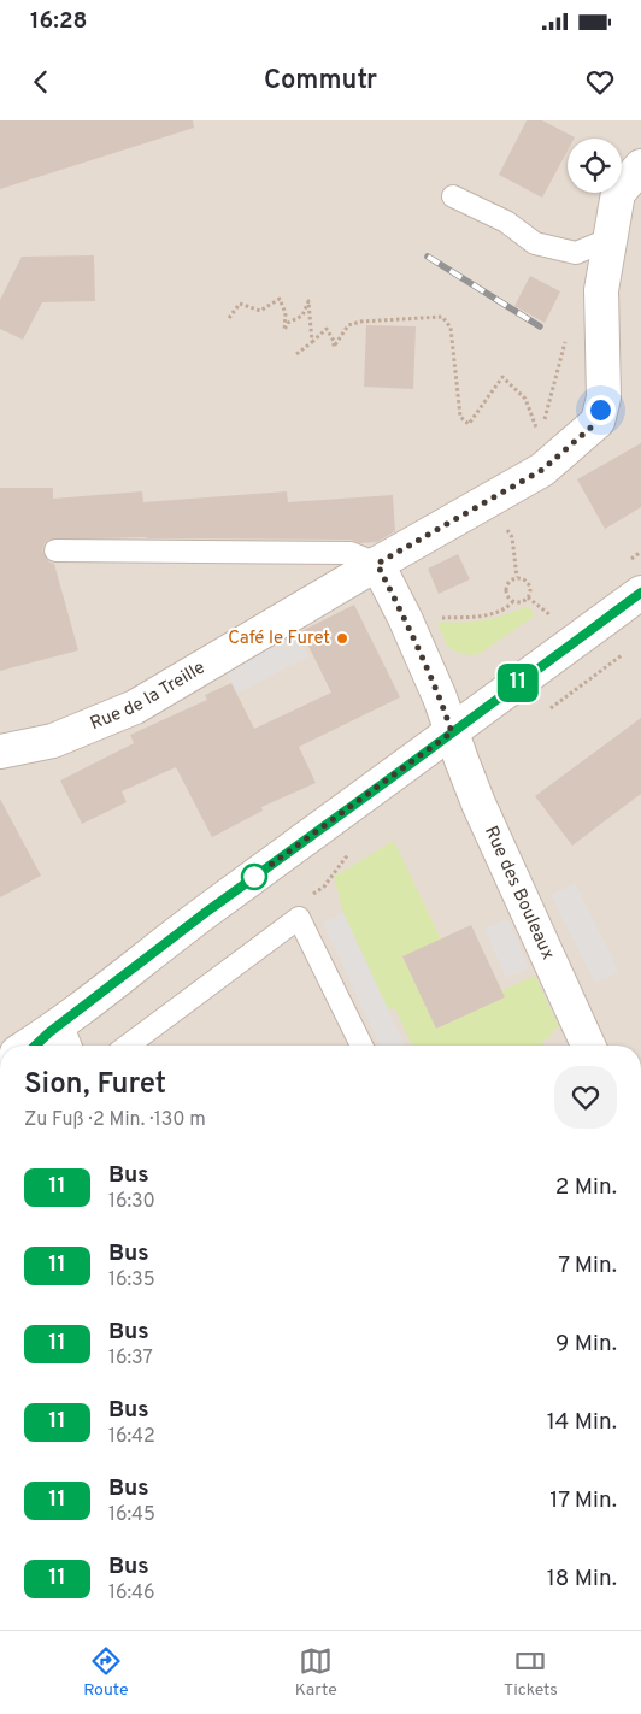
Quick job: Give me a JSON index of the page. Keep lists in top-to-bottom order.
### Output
{
  "streets": {
    "street": ["Rue de la Treille", "Rue des Bouleaux"]
  },
  "places": ["Café le Furet"],
  "lines": ["bus line 11"],
  "page": {
    "status": "16:28",
    "header": "Commutr",
    "on_map": "11",
    "heading": ["Sion, Furet", "Zu Fuß · 2 Min. · 130 m"],
    "list": [
      {
        "mark": "11",
        "name": "Bus",
        "note": "16:30",
        "value": "2 Min."
      },
      {
        "mark": "11",
        "name": "Bus",
        "note": "16:35",
        "value": "7 Min."
      },
      {
        "mark": "11",
        "name": "Bus",
        "note": "16:37",
        "value": "9 Min."
      },
      {
        "mark": "11",
        "name": "Bus",
        "note": "16:42",
        "value": "14 Min."
      },
      {
        "mark": "11",
        "name": "Bus",
        "note": "16:45",
        "value": "17 Min."
      },
      {
        "mark": "11",
        "name": "Bus",
        "note": "16:46",
        "value": "18 Min."
      }
    ],
    "tabs": ["Route", "Karte", "Tickets"]
  }
}
